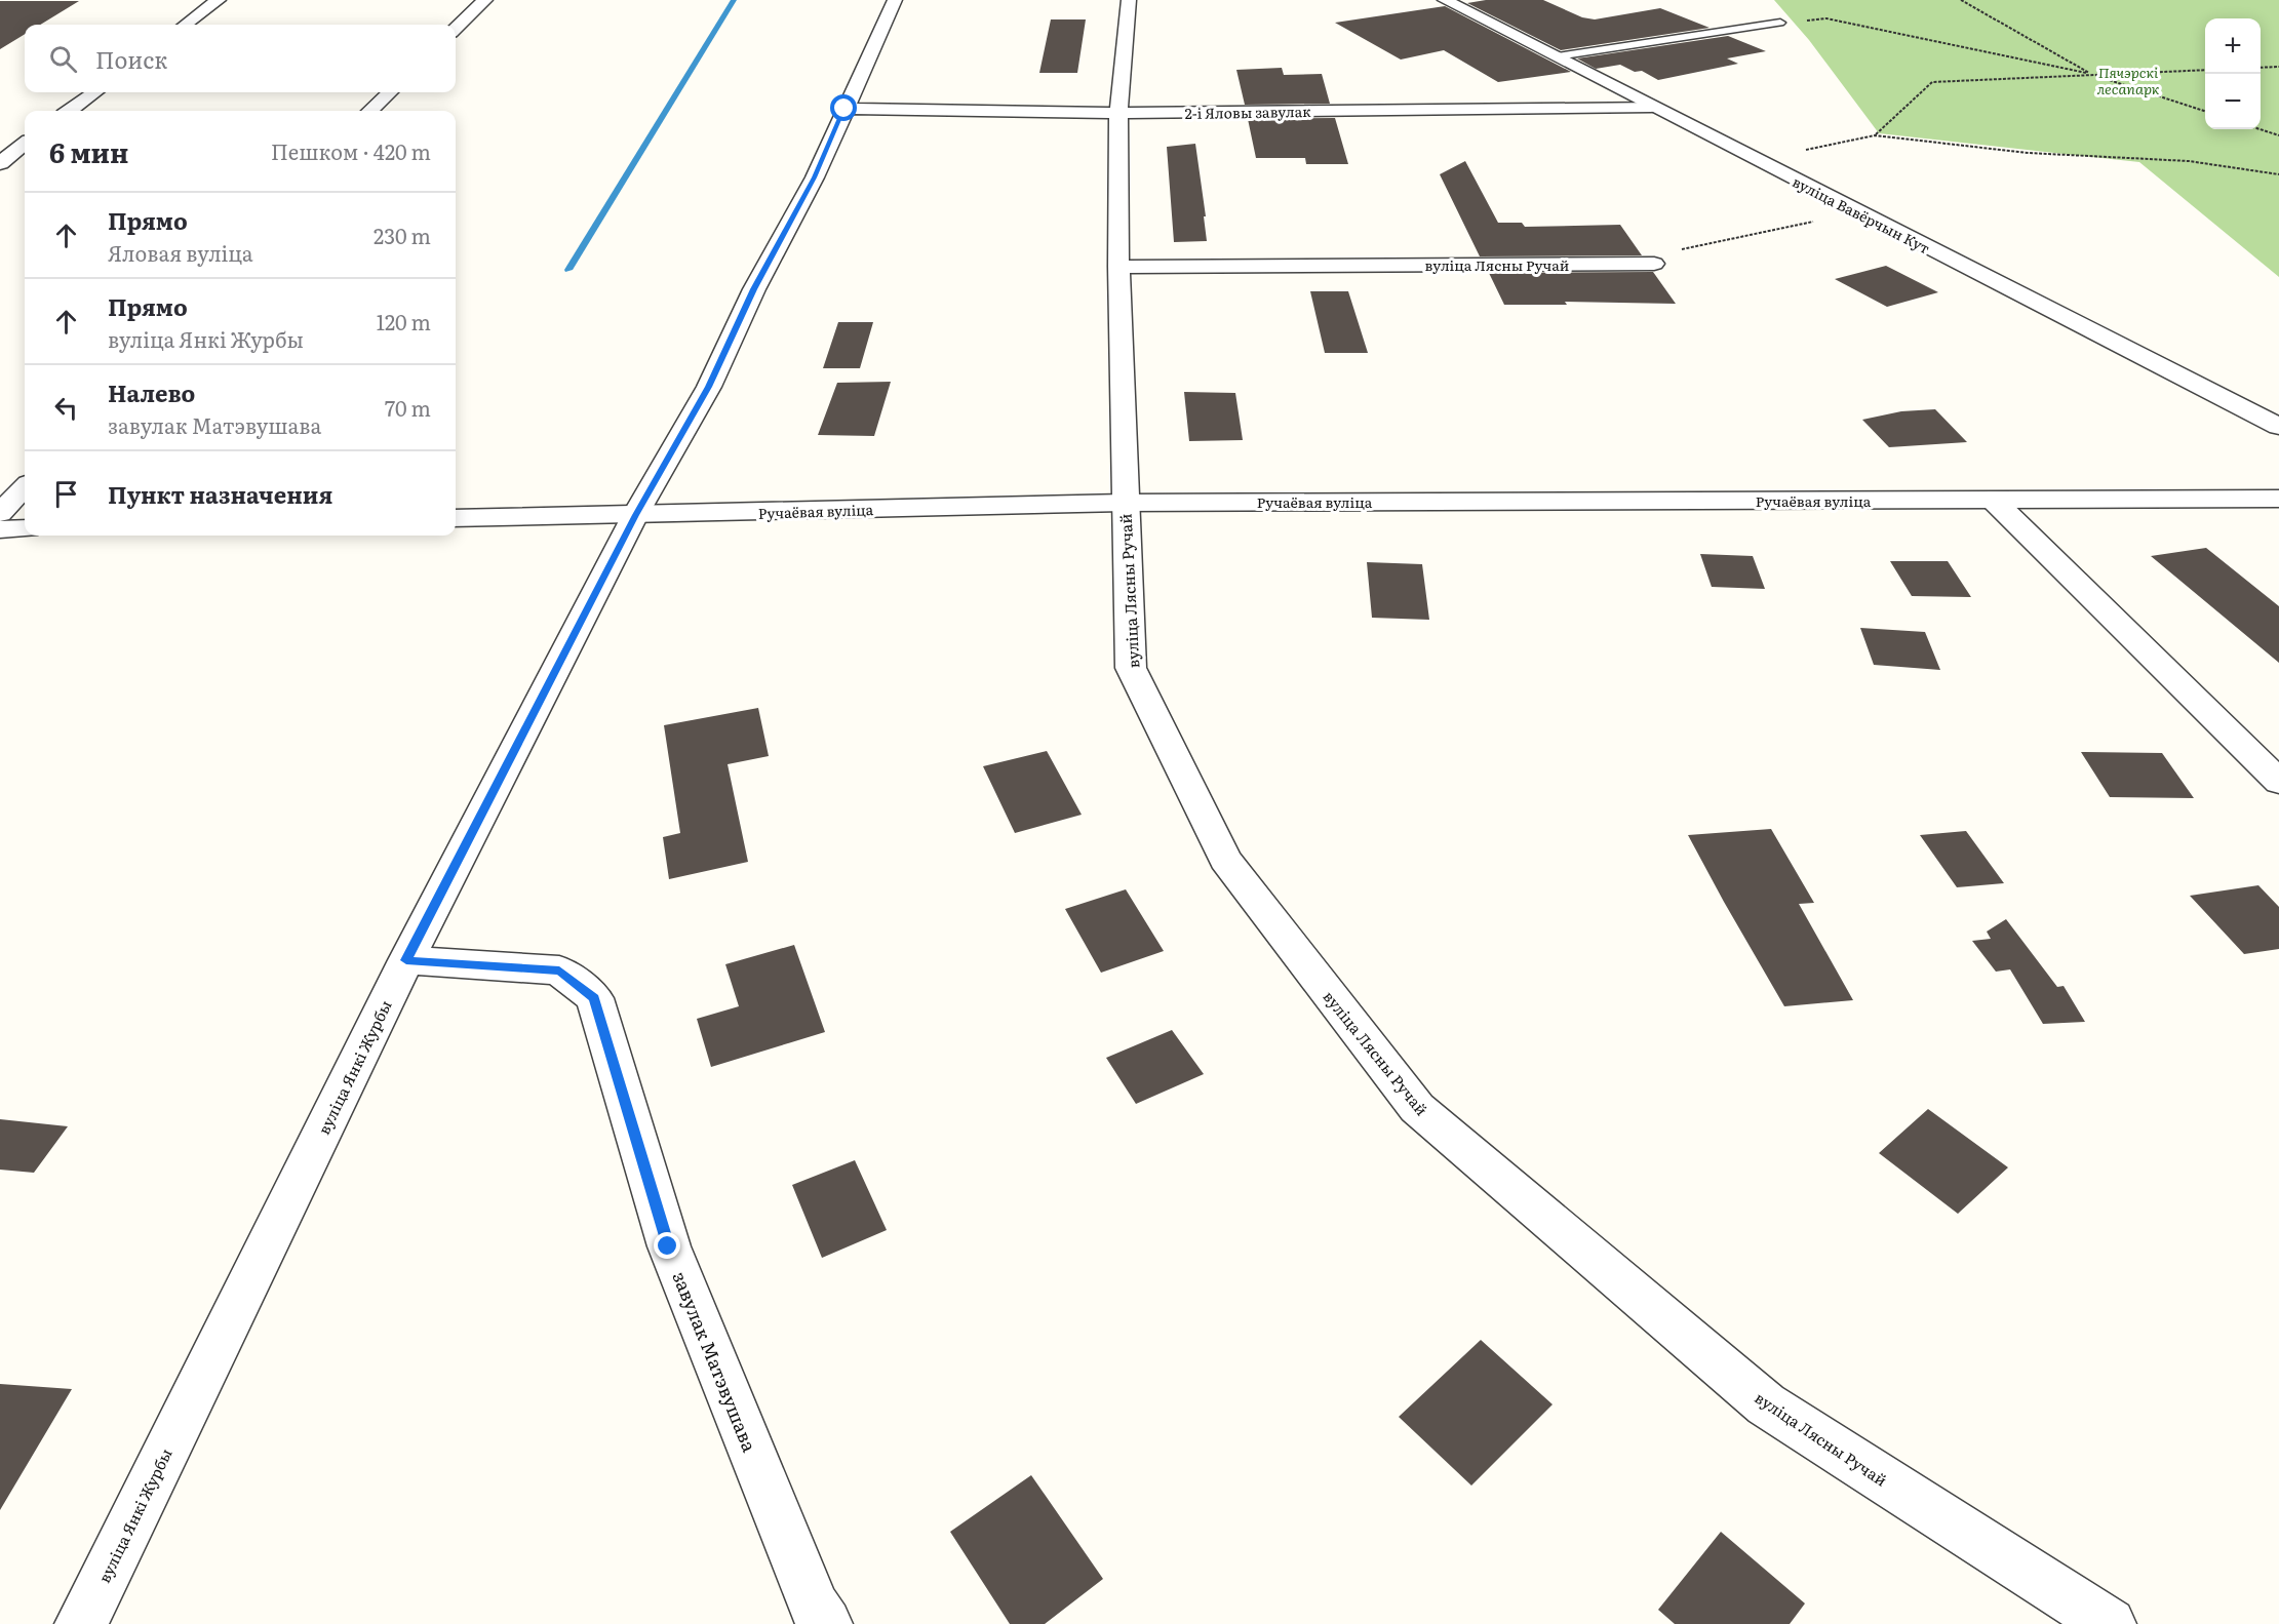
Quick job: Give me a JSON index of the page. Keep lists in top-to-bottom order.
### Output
{
  "streets": {
    "street": [
      "2-і Яловы завулак",
      "вуліца Вавёрчын Кут",
      "вуліца Лясны Ручай",
      "Ручаёвая вуліца",
      "вуліца Янкі Журбы",
      "завулак Матэвушава"
    ]
  },
  "crossings": [
    ["2-і Яловы завулак", "вуліца Вавёрчын Кут"],
    ["2-і Яловы завулак", "вуліца Лясны Ручай"],
    ["2-і Яловы завулак", "вуліца Янкі Журбы"],
    ["вуліца Лясны Ручай", "Ручаёвая вуліца"],
    ["Ручаёвая вуліца", "вуліца Янкі Журбы"],
    ["вуліца Янкі Журбы", "завулак Матэвушава"]
  ],
  "parks": ["Пячэрскі лесапарк"],
  "page": {
    "map_buttons": ["+", "−"],
    "search": "Поиск",
    "heading": ["6 мин", "Пешком · 420 m"],
    "list": [
      ["Прямо", "Яловая вуліца", "230 m"],
      ["Прямо", "вуліца Янкі Журбы", "120 m"],
      ["Налево", "завулак Матэвушава", "70 m"],
      "Пункт назначения"
    ]
  }
}
